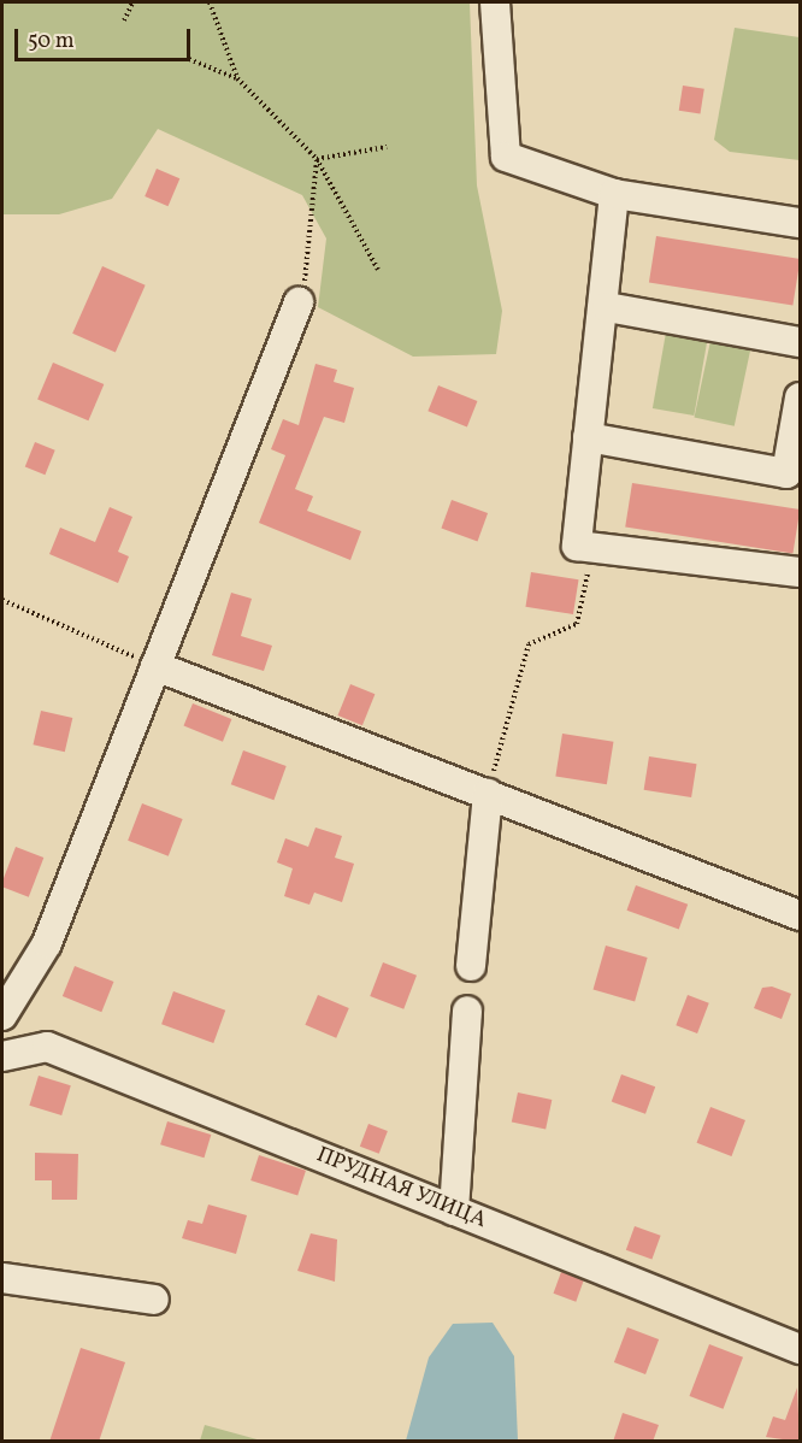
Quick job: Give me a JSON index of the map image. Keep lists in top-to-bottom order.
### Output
{
  "streets": {
    "street": ["ПРУДНАЯ УЛИЦА"]
  },
  "scale_bar": "50 m"
}
